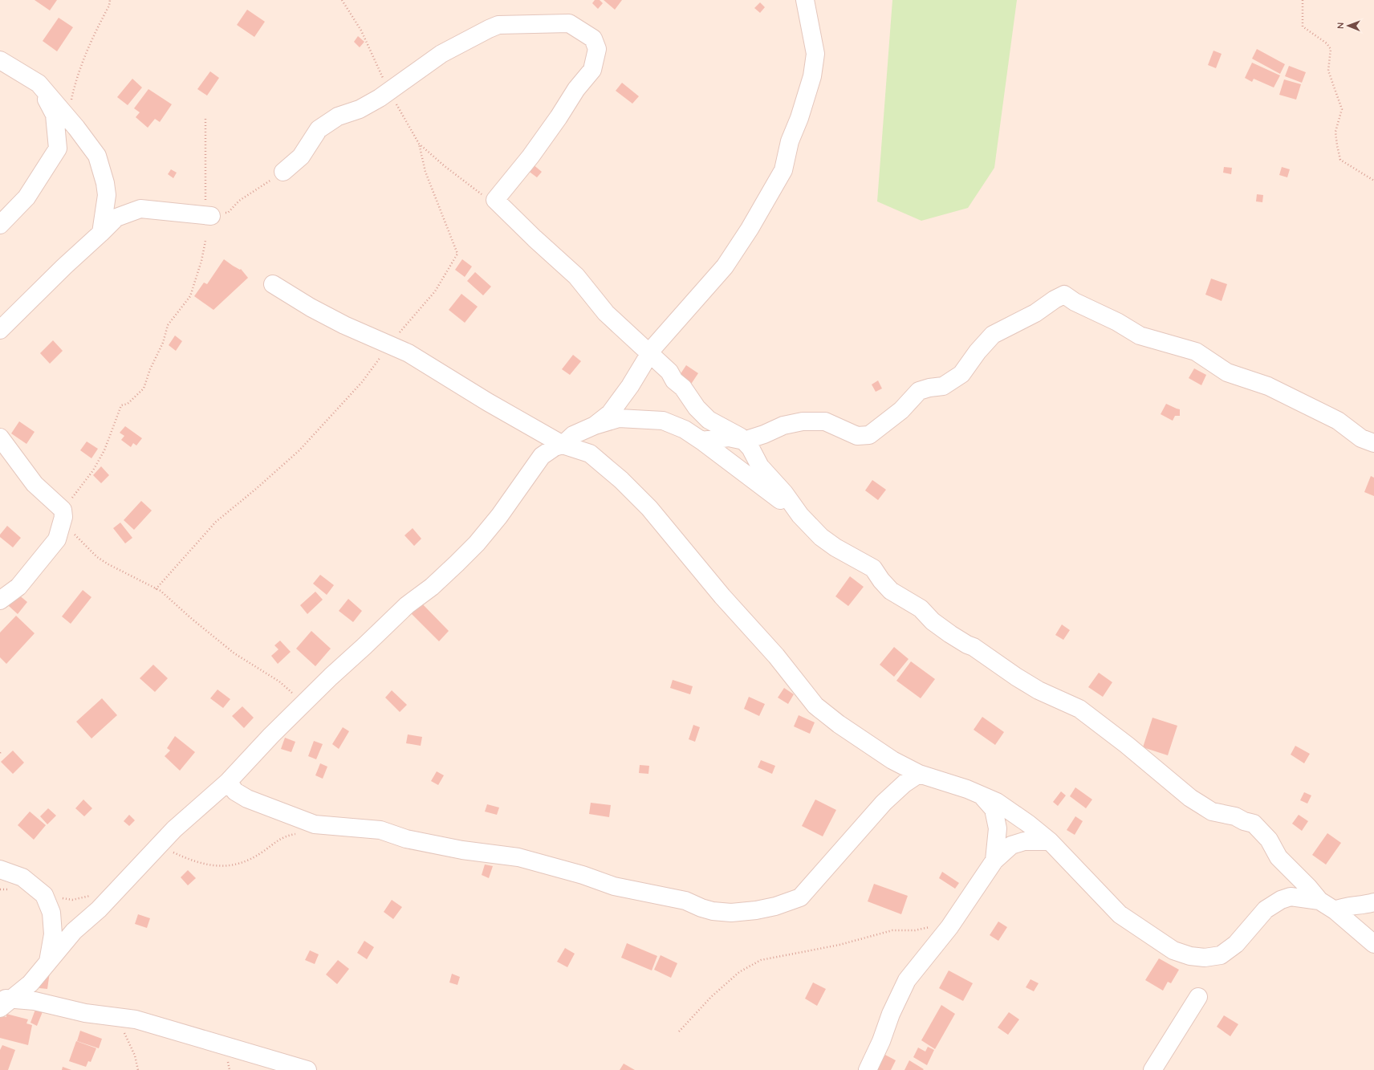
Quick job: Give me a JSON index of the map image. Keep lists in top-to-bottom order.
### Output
{
  "north": "left"
}
